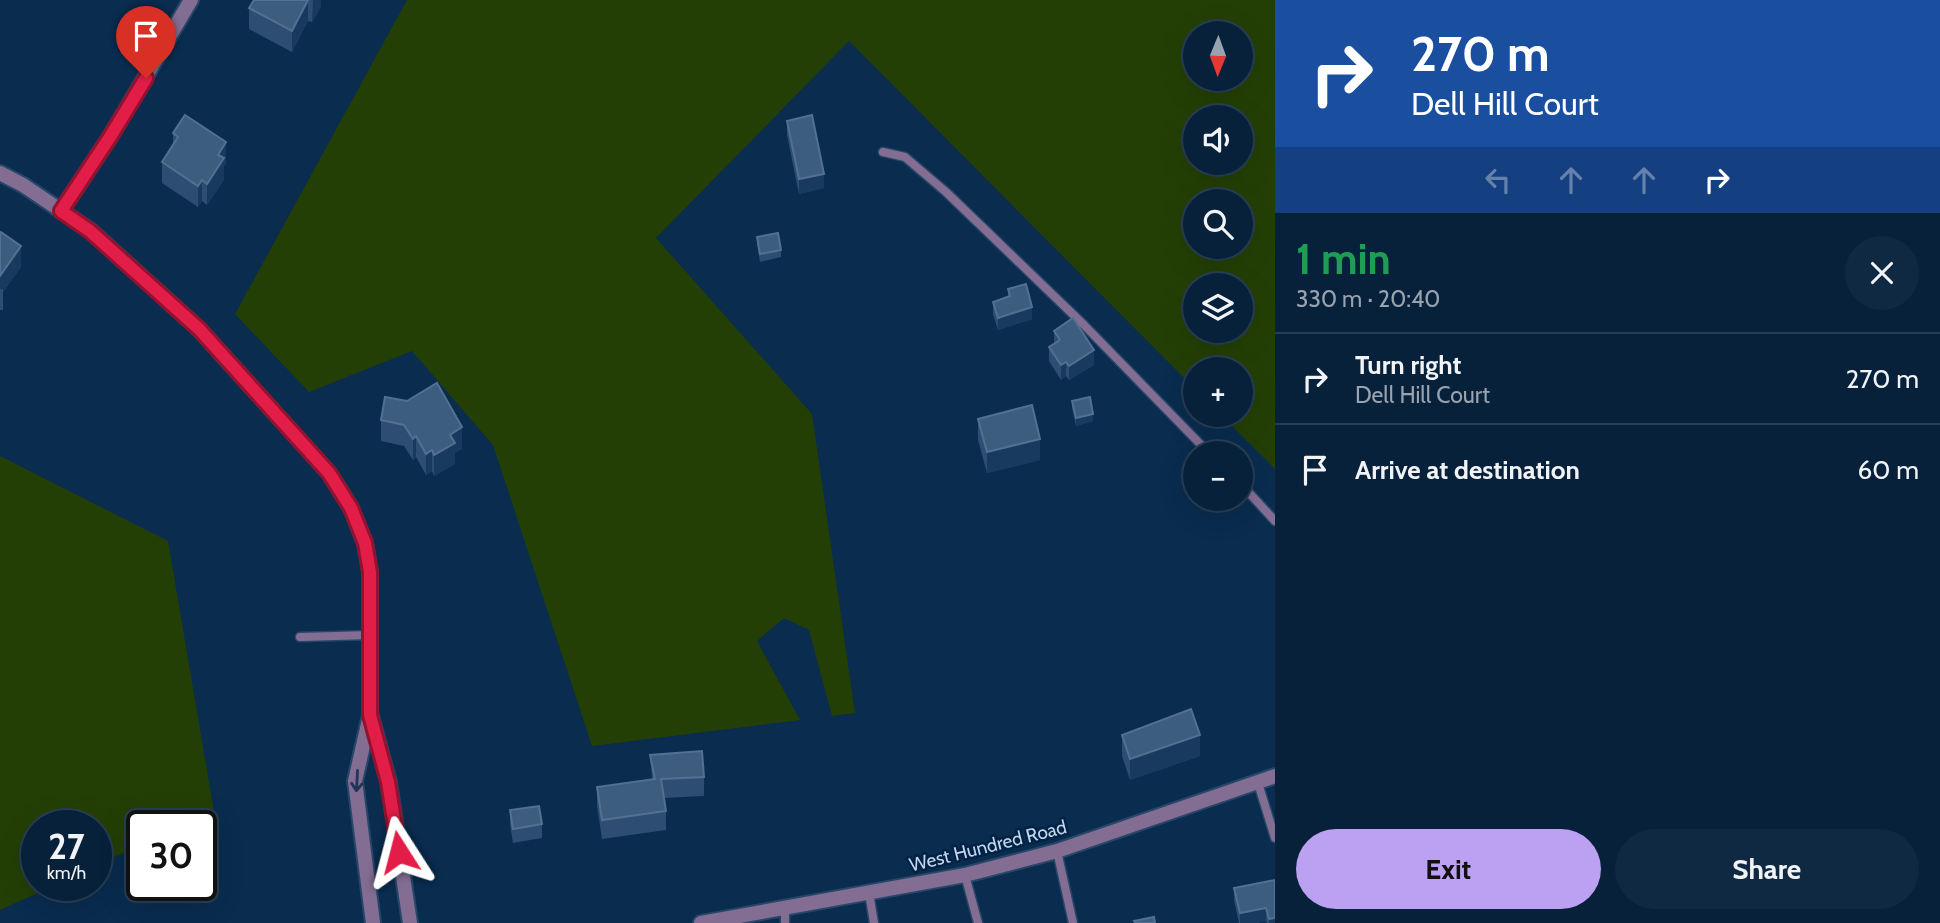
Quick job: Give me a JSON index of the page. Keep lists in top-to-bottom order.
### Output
{
  "streets": {
    "street": ["West Hundred Road"]
  },
  "north": "bottom",
  "page": {
    "turn": ["270 m", "Dell Hill Court"],
    "map_buttons": ["+", "−"],
    "heading": ["1 min", "330 m · 20:40"],
    "list": [
      {
        "name": "Turn right",
        "note": "Dell Hill Court",
        "value": "270 m"
      },
      {
        "name": "Arrive at destination",
        "value": "60 m"
      }
    ],
    "speed": "27 km/h",
    "limit": "30",
    "buttons": ["Exit", "Share"]
  }
}
